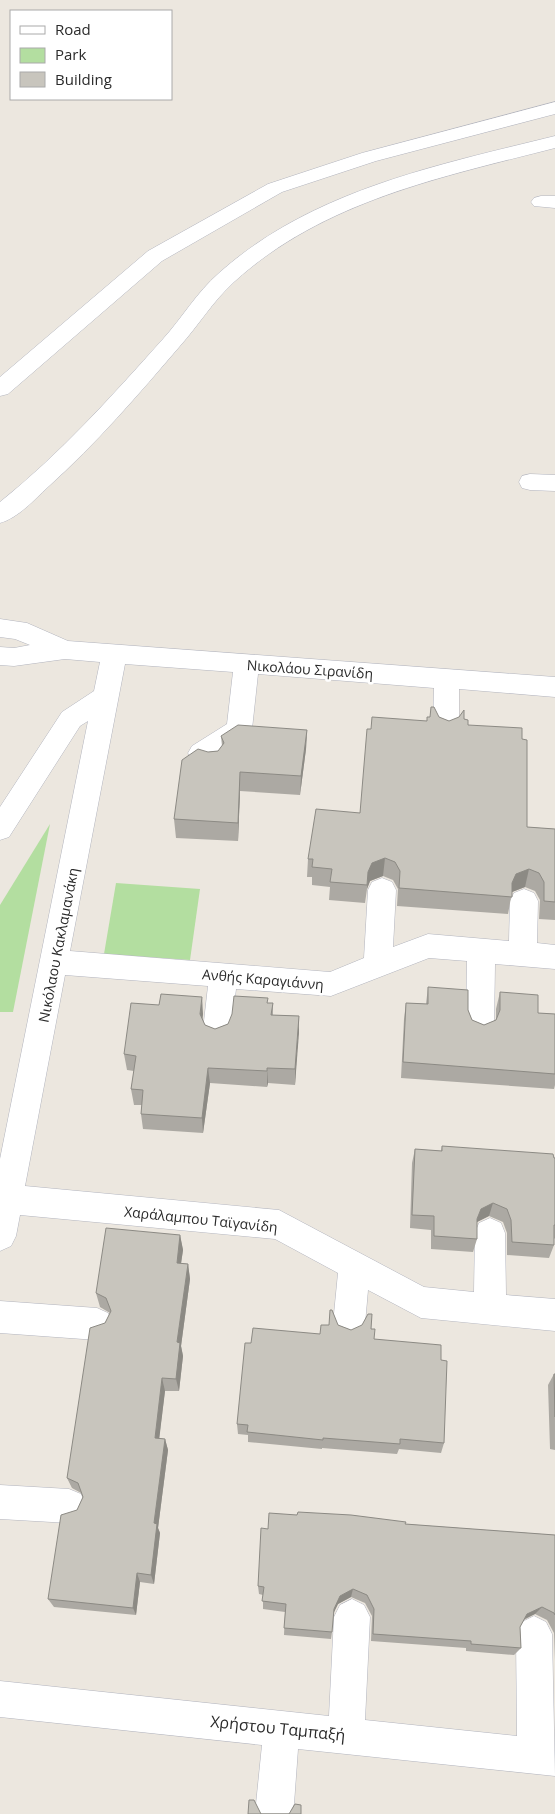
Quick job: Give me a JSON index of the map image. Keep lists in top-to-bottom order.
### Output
{
  "streets": {
    "street": [
      "Νικολάου Σιρανίδη",
      "Νικόλαου Κακλαμανάκη",
      "Ανθής Καραγιάννη",
      "Χαράλαμπου Ταϊγανίδη",
      "Χρήστου Ταμπαξή"
    ]
  },
  "crossings": [
    ["Νικολάου Σιρανίδη", "Νικόλαου Κακλαμανάκη"],
    ["Νικόλαου Κακλαμανάκη", "Ανθής Καραγιάννη"],
    ["Νικόλαου Κακλαμανάκη", "Χαράλαμπου Ταϊγανίδη"]
  ],
  "legend": ["Road", "Park", "Building"]
}
